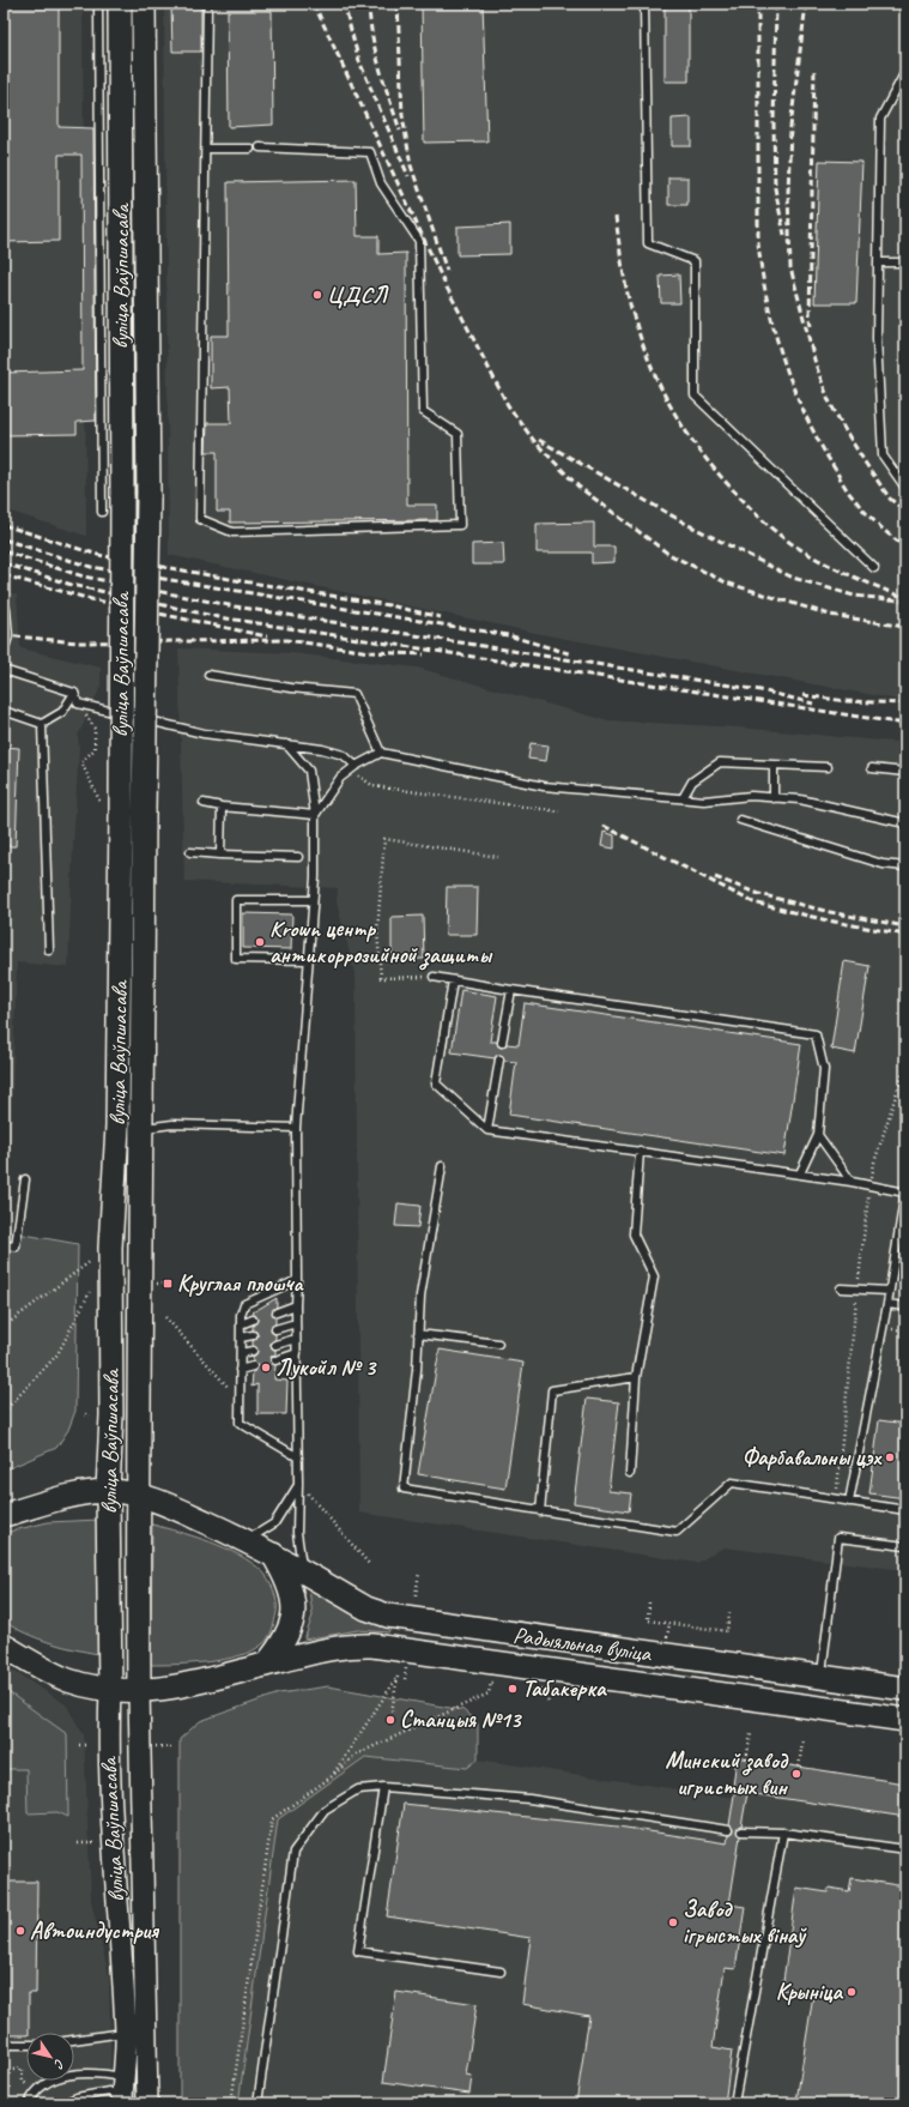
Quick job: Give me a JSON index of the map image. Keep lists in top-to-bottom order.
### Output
{
  "streets": {
    "main road": ["вуліца Ваўпшасава", "Радыяльная вуліца"]
  },
  "crossings": [
    ["вуліца Ваўпшасава", "Радыяльная вуліца"]
  ],
  "places": {
    "other": [
      "ЦДСЛ",
      "Krown центр антикоррозийной защиты",
      "Лукойл № 3",
      "Фарбавальны цэх",
      "Табакерка",
      "Станцыя №13",
      "Минский завод игристых вин",
      "Завод ігрыстых вінаў",
      "Автоиндустрия",
      "Крыніца"
    ],
    "transit": ["Круглая плошча"]
  },
  "north": "bottom right"
}
